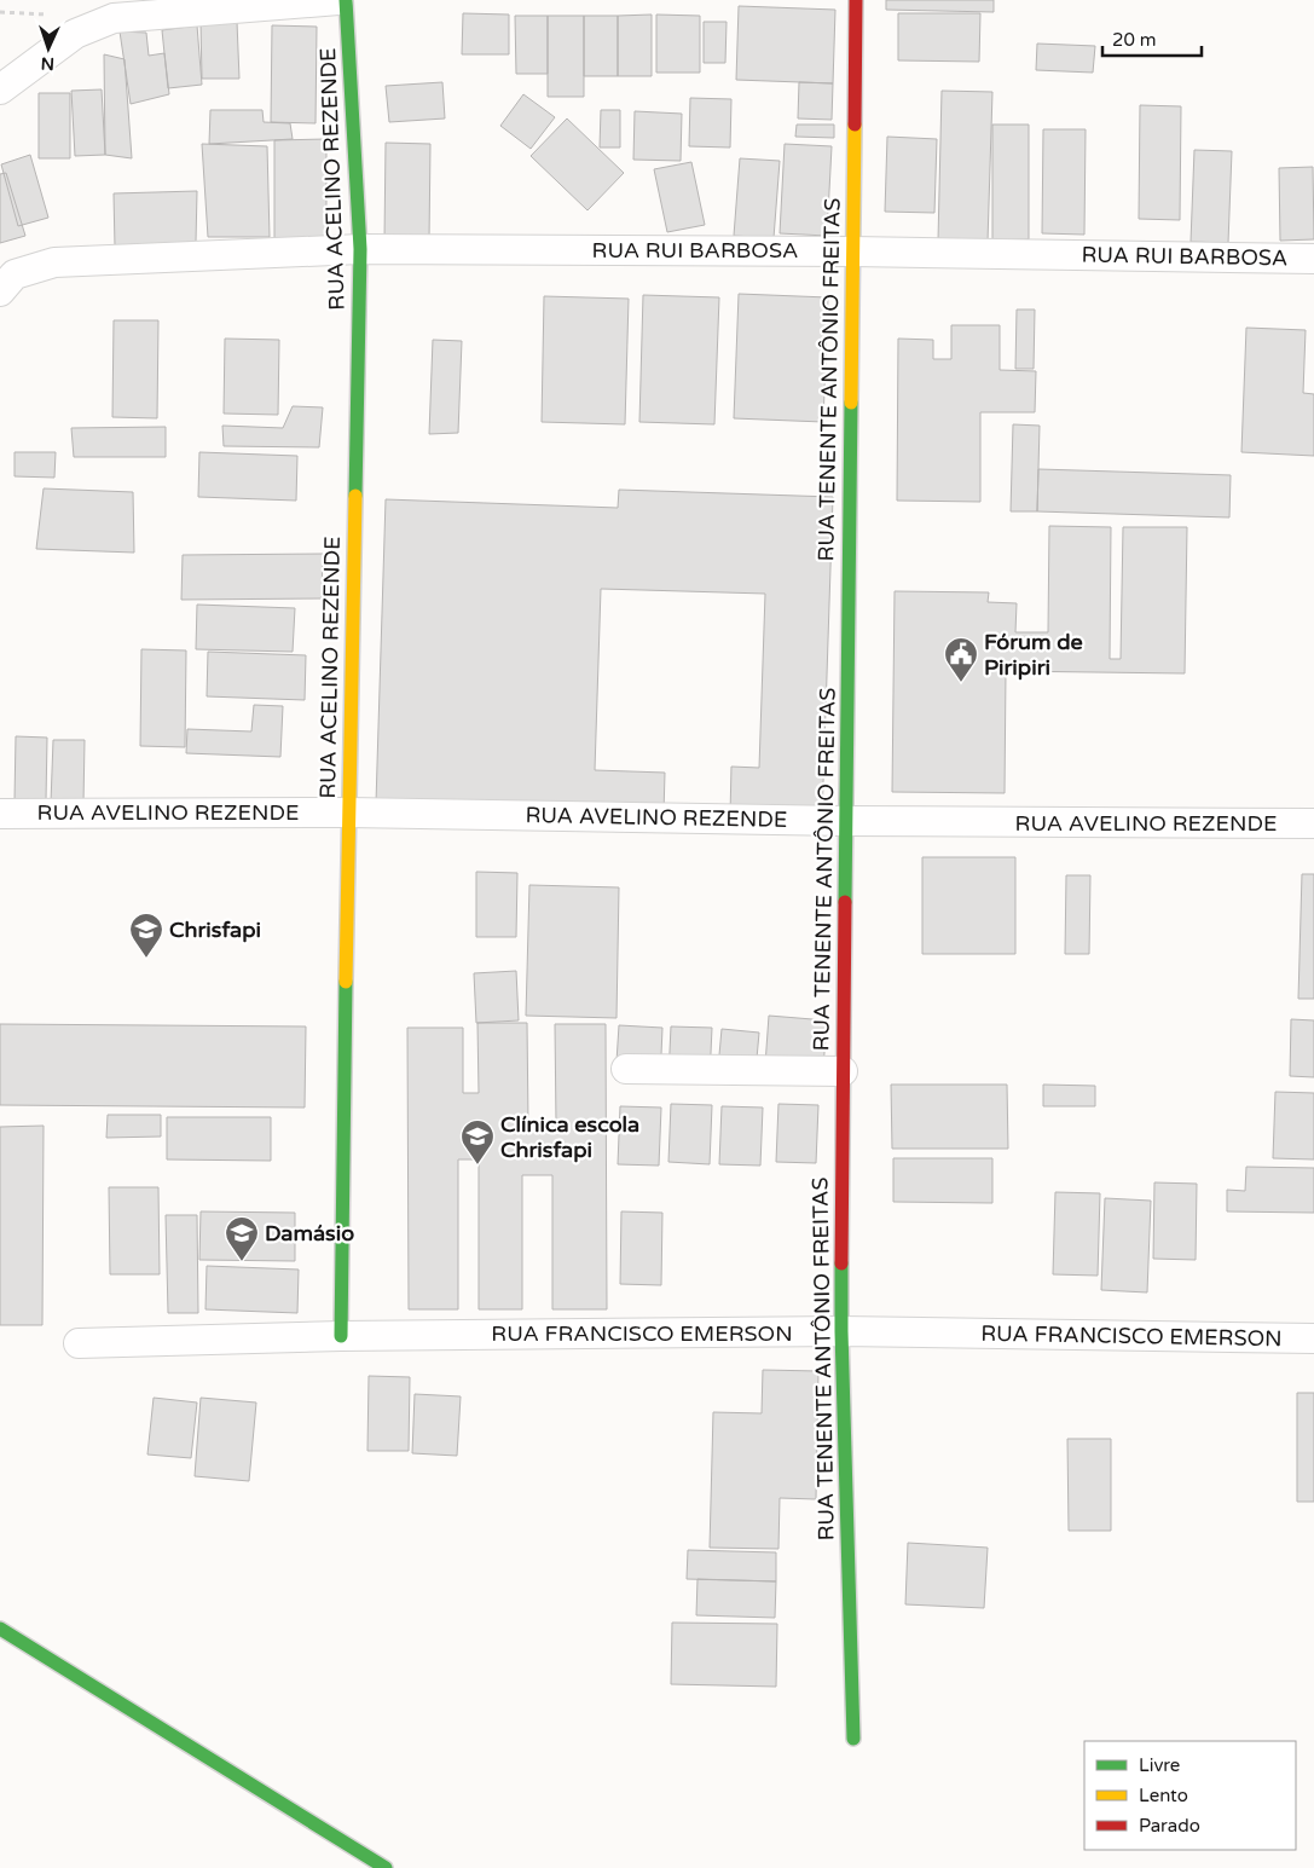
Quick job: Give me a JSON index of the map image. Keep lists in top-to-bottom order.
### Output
{
  "streets": {
    "street": [
      "RUA ACELINO REZENDE",
      "RUA RUI BARBOSA",
      "RUA TENENTE ANTÔNIO FREITAS",
      "RUA AVELINO REZENDE",
      "RUA FRANCISCO EMERSON"
    ]
  },
  "crossings": [
    ["RUA ACELINO REZENDE", "RUA RUI BARBOSA"],
    ["RUA ACELINO REZENDE", "RUA AVELINO REZENDE"],
    ["RUA ACELINO REZENDE", "RUA FRANCISCO EMERSON"],
    ["RUA RUI BARBOSA", "RUA TENENTE ANTÔNIO FREITAS"],
    ["RUA TENENTE ANTÔNIO FREITAS", "RUA AVELINO REZENDE"],
    ["RUA TENENTE ANTÔNIO FREITAS", "RUA FRANCISCO EMERSON"]
  ],
  "places": {
    "public building": ["Fórum de Piripiri"],
    "school or university": ["Chrisfapi", "Clínica escola Chrisfapi", "Damásio"]
  },
  "legend": ["Livre", "Lento", "Parado"],
  "scale_bar": "20 m",
  "north": "bottom"
}
